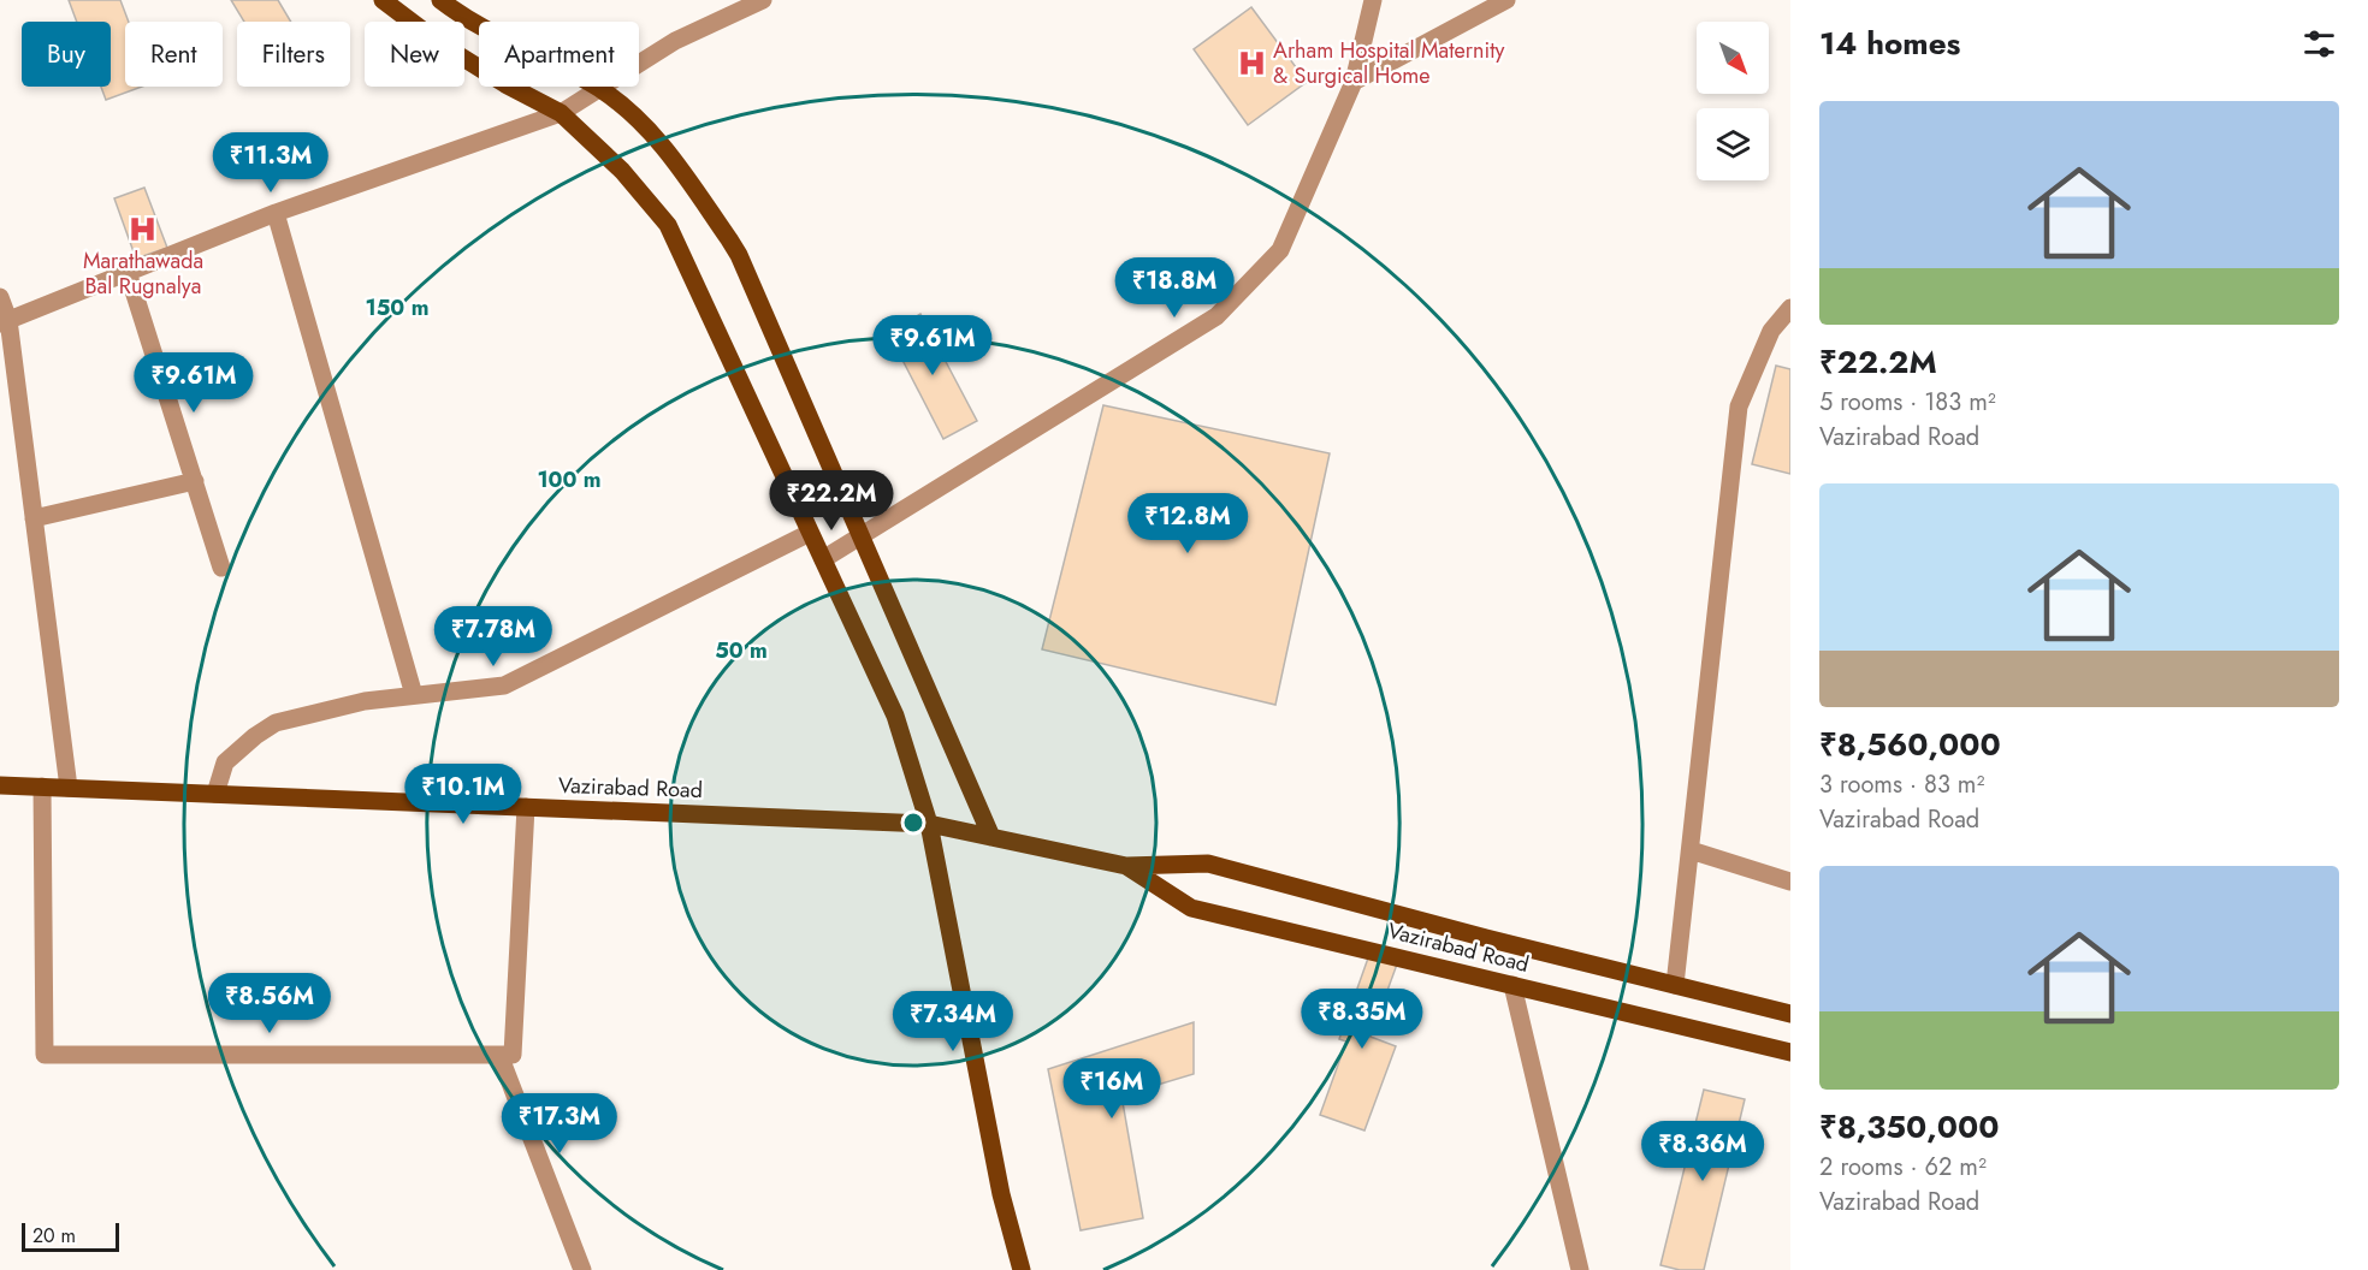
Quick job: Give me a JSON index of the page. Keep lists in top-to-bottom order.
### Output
{
  "streets": {
    "main road": ["Vazirabad Road"]
  },
  "places": {
    "hospital": ["Arham Hospital Maternity & Surgical Home", "Marathawada Bal Rugnalya"]
  },
  "scale_bar": "20 m",
  "north": "bottom right",
  "page": {
    "heading": "14 homes",
    "chip": [
      "Buy",
      "Rent",
      "Filters",
      "New",
      "Apartment"
    ],
    "list": [
      {
        "name": "₹22.2M",
        "note": "5 rooms · 183 m² · Vazirabad Road"
      },
      {
        "name": "₹8,560,000",
        "note": "3 rooms · 83 m² · Vazirabad Road"
      },
      {
        "name": "₹8,350,000",
        "note": "2 rooms · 62 m² · Vazirabad Road"
      }
    ],
    "price": [
      "₹11.3M",
      "₹18.8M",
      "₹9.61M",
      "₹9.61M",
      "₹22.2M",
      "₹12.8M",
      "₹7.78M",
      "₹10.1M",
      "₹8.56M",
      "₹8.35M",
      "₹7.34M",
      "₹16M",
      "₹17.3M",
      "₹8.36M"
    ],
    "scale": "20 m"
  },
  "rings": ["150 m", "100 m", "50 m"]
}
